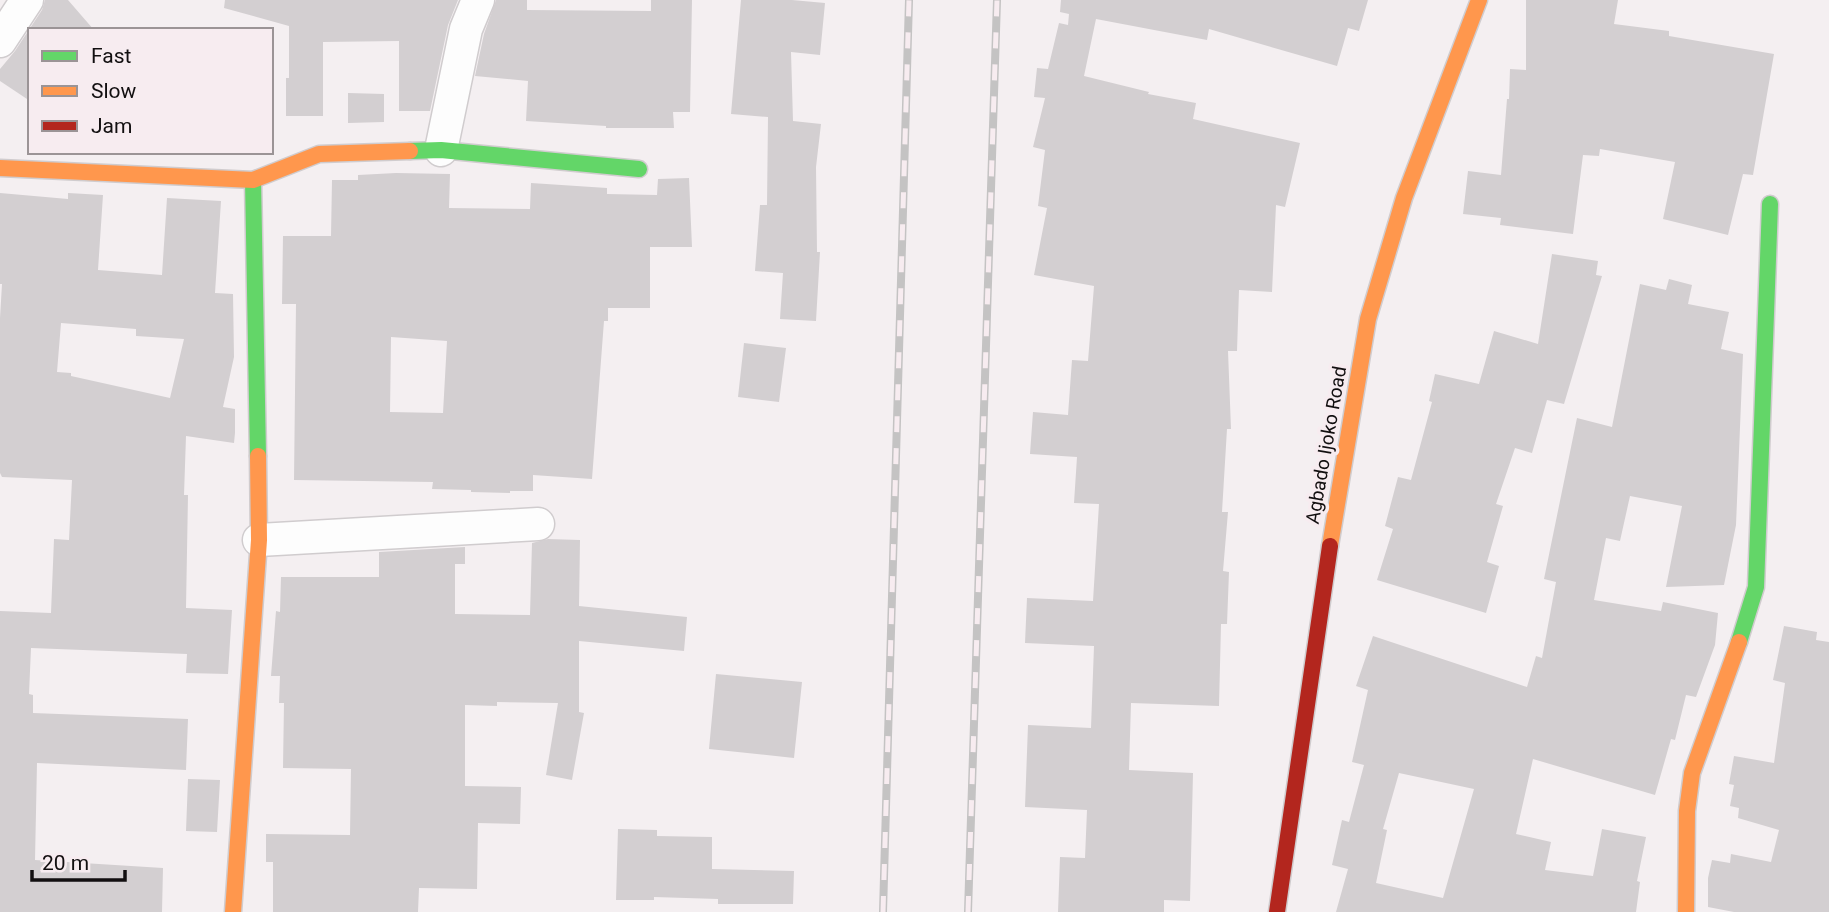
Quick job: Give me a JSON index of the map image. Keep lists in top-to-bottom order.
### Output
{
  "streets": {
    "street": ["Agbado Ijoko Road"]
  },
  "legend": ["Fast", "Slow", "Jam"],
  "scale_bar": "20 m"
}
